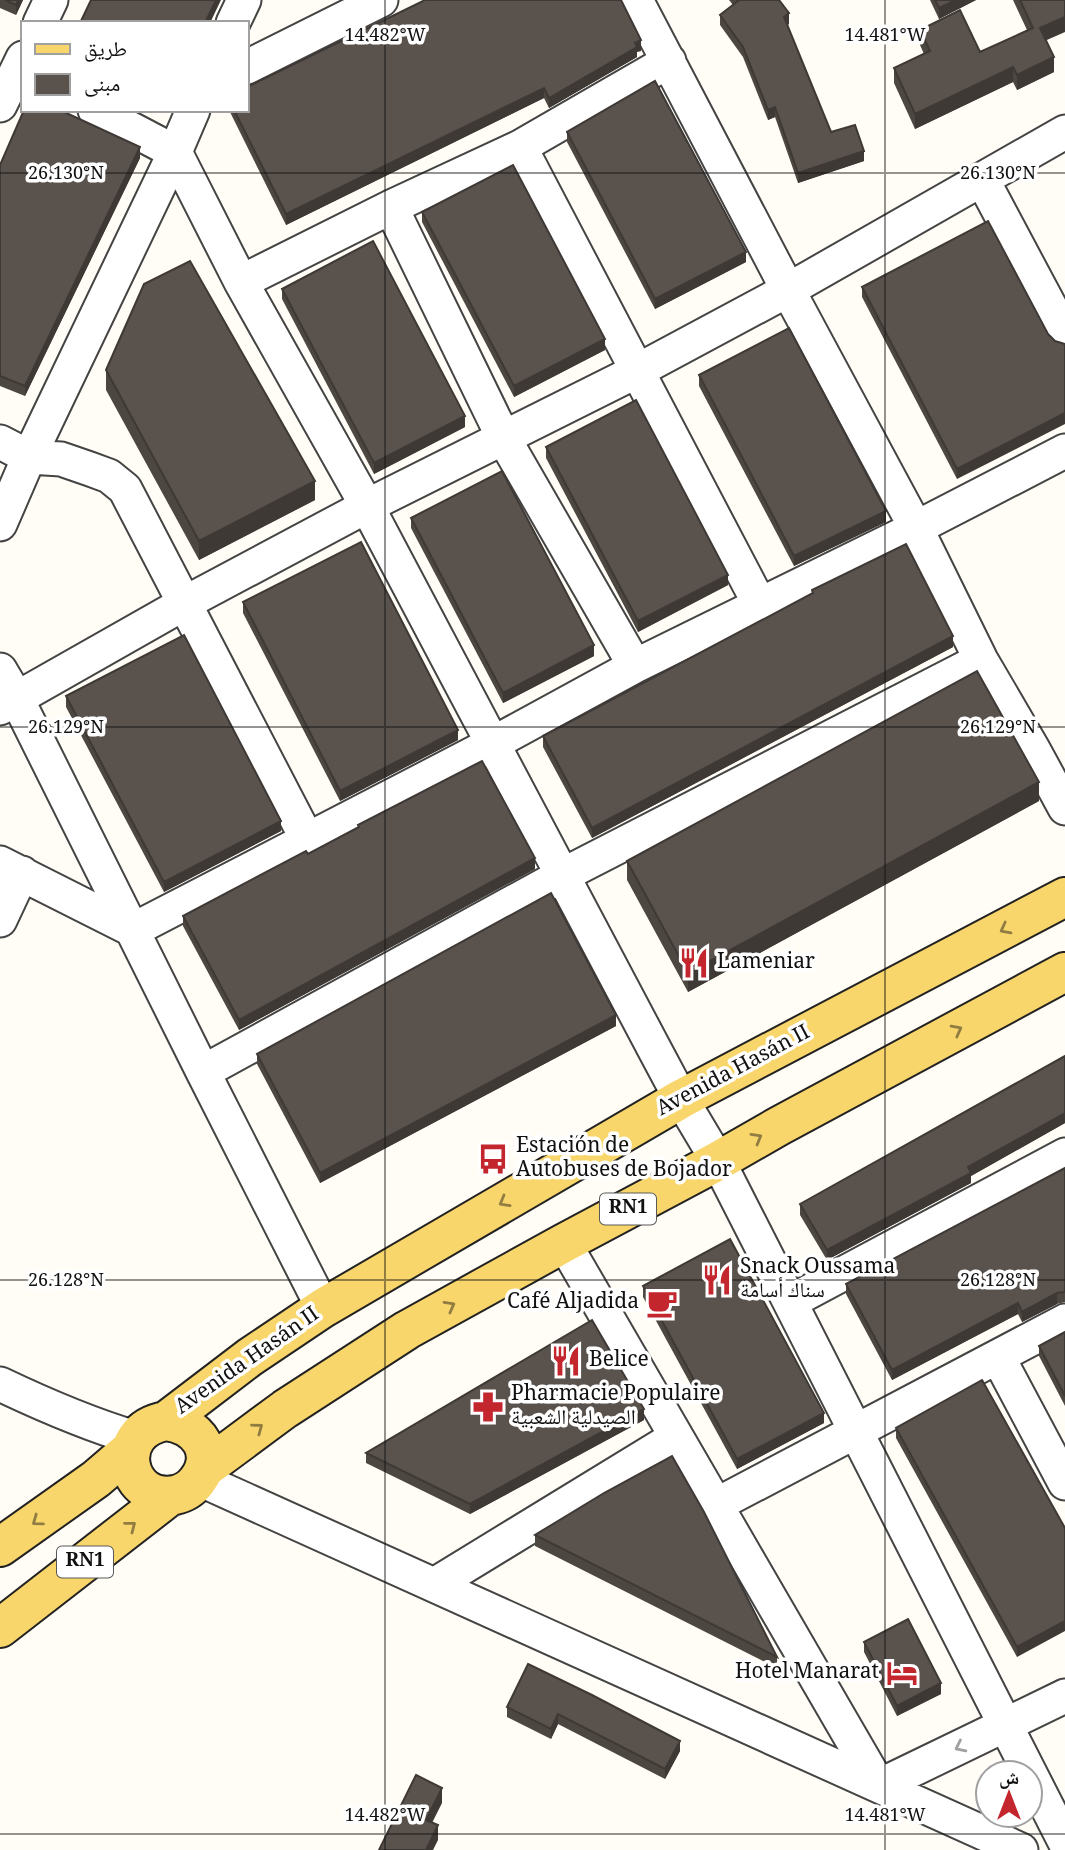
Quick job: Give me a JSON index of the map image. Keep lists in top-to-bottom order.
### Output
{
  "streets": {
    "main road": ["Avenida Hasán II", "RN1"]
  },
  "crossings": [
    ["Avenida Hasán II", "RN1"]
  ],
  "places": {
    "restaurant": ["Lameniar", "Snack Oussama سناك أسامة", "Belice"],
    "bus stop": ["Estación de Autobuses de Bojador"],
    "cafe": ["Café Aljadida"],
    "pharmacy": ["Pharmacie Populaire الصيدلية الشعبية"],
    "hotel": ["Hotel Manarat"]
  },
  "legend": ["طريق", "مبنى"],
  "north": "top",
  "coordinates": [
    "14.482°W",
    "14.481°W",
    "26.130°N",
    "26.129°N",
    "26.128°N"
  ]
}
